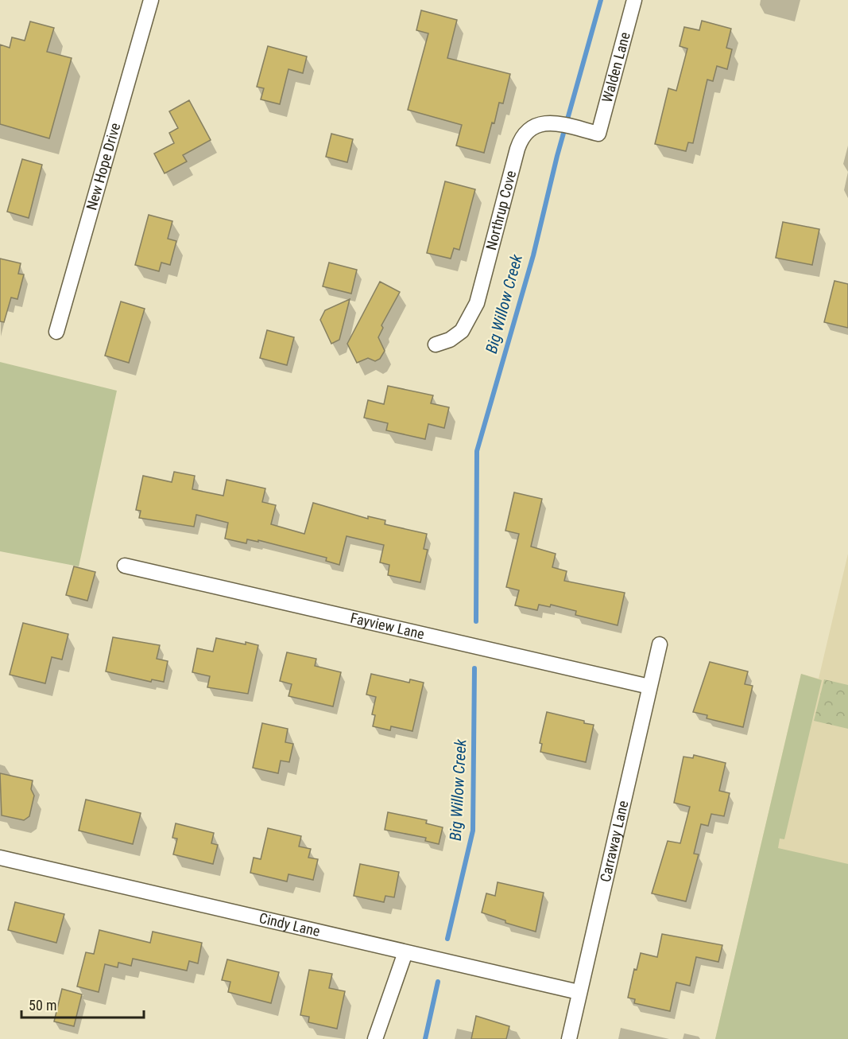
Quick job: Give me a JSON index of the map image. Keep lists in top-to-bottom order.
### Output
{
  "streets": {
    "street": [
      "Walden Lane",
      "New Hope Drive",
      "Northrup Cove",
      "Fayview Lane",
      "Carraway Lane",
      "Cindy Lane"
    ]
  },
  "crossings": [
    ["Walden Lane", "Northrup Cove"],
    ["Fayview Lane", "Carraway Lane"],
    ["Carraway Lane", "Cindy Lane"]
  ],
  "water": ["Big Willow Creek"],
  "scale_bar": "50 m"
}
